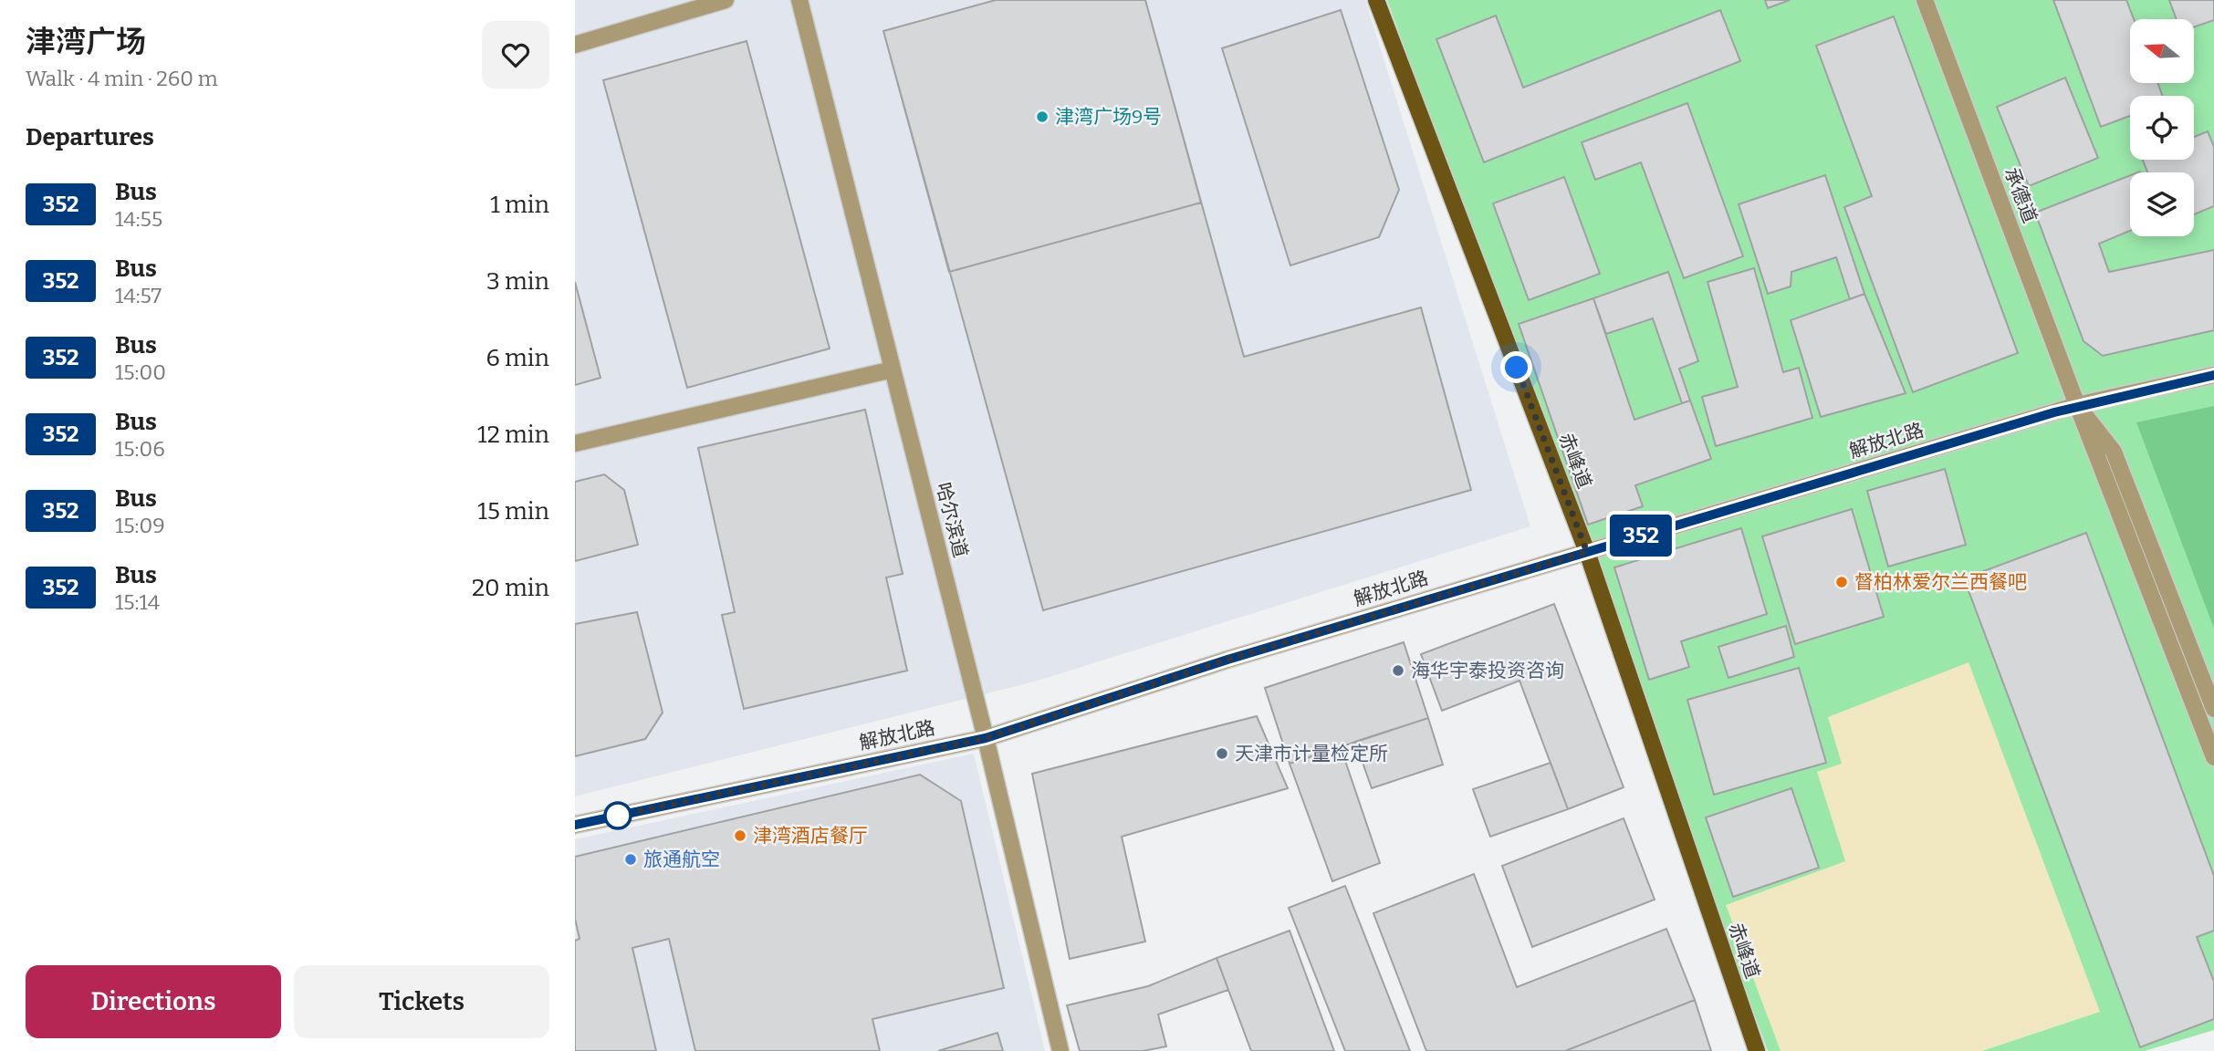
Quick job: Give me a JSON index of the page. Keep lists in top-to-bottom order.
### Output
{
  "streets": {
    "main road": ["赤峰道"],
    "street": ["承德道", "解放北路", "哈尔滨道"]
  },
  "crossings": [
    ["承德道", "解放北路"],
    ["解放北路", "赤峰道"],
    ["解放北路", "哈尔滨道"]
  ],
  "places": [
    "津湾广场9号",
    "督柏林爱尔兰西餐吧",
    "海华宇泰投资咨询",
    "天津市计量检定所",
    "津湾酒店餐厅",
    "旅通航空"
  ],
  "lines": ["bus line 352"],
  "north": "left",
  "page": {
    "heading": [
      ["津湾广场", "Walk · 4 min · 260 m"],
      "Departures"
    ],
    "on_map": "352",
    "list": [
      {
        "mark": "352",
        "name": "Bus",
        "note": "14:55",
        "value": "1 min"
      },
      {
        "mark": "352",
        "name": "Bus",
        "note": "14:57",
        "value": "3 min"
      },
      {
        "mark": "352",
        "name": "Bus",
        "note": "15:00",
        "value": "6 min"
      },
      {
        "mark": "352",
        "name": "Bus",
        "note": "15:06",
        "value": "12 min"
      },
      {
        "mark": "352",
        "name": "Bus",
        "note": "15:09",
        "value": "15 min"
      },
      {
        "mark": "352",
        "name": "Bus",
        "note": "15:14",
        "value": "20 min"
      }
    ],
    "buttons": ["Directions", "Tickets"]
  }
}
